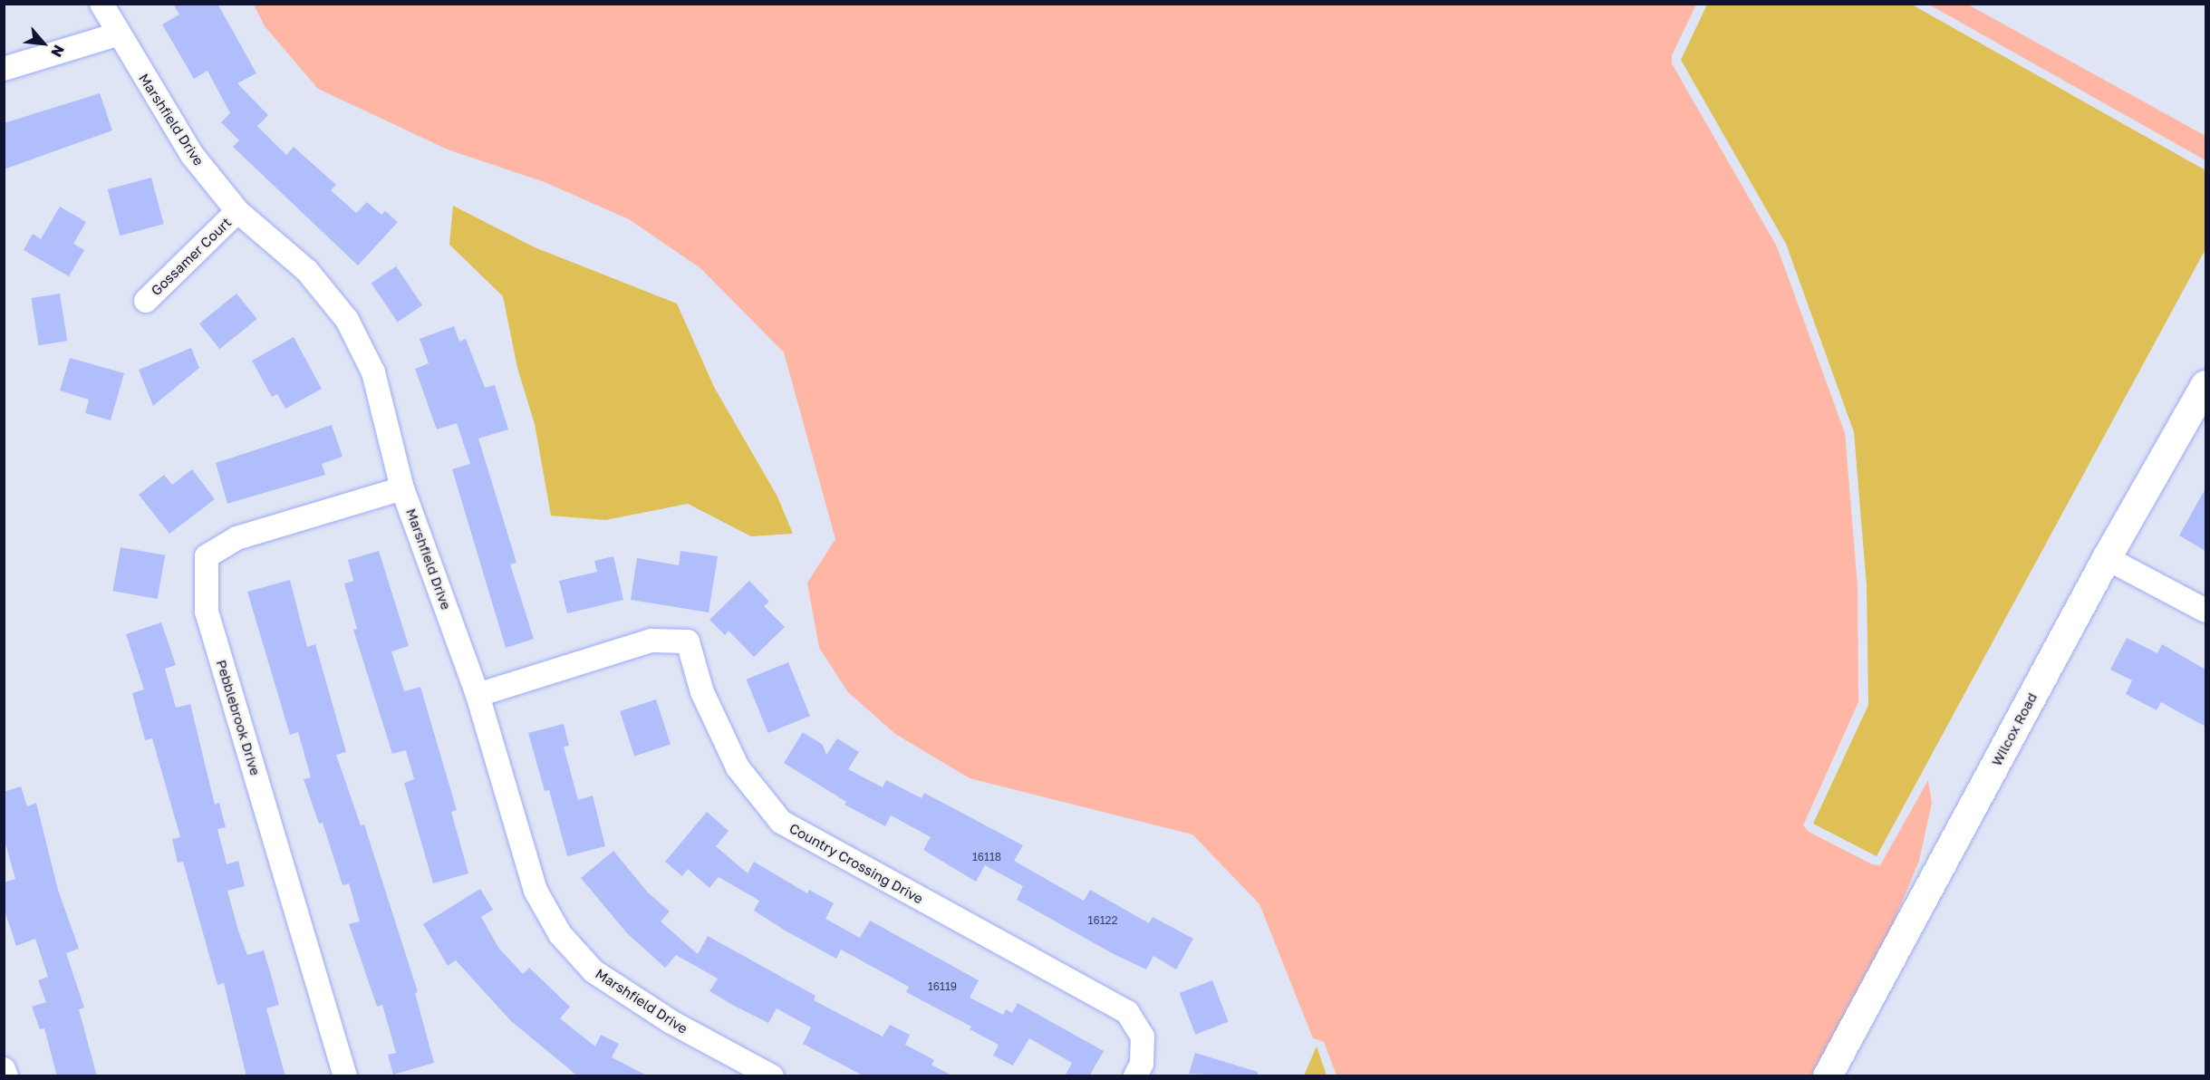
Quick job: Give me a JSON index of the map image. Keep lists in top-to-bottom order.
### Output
{
  "streets": {
    "street": [
      "Marshfield Drive",
      "Gossamer Court",
      "Pebblebrook Drive",
      "Wilcox Road",
      "Country Crossing Drive"
    ]
  },
  "crossings": [
    ["Marshfield Drive", "Gossamer Court"],
    ["Marshfield Drive", "Pebblebrook Drive"],
    ["Marshfield Drive", "Country Crossing Drive"]
  ],
  "house_numbers": ["16118", "16122", "16119"],
  "north": "bottom right"
}
